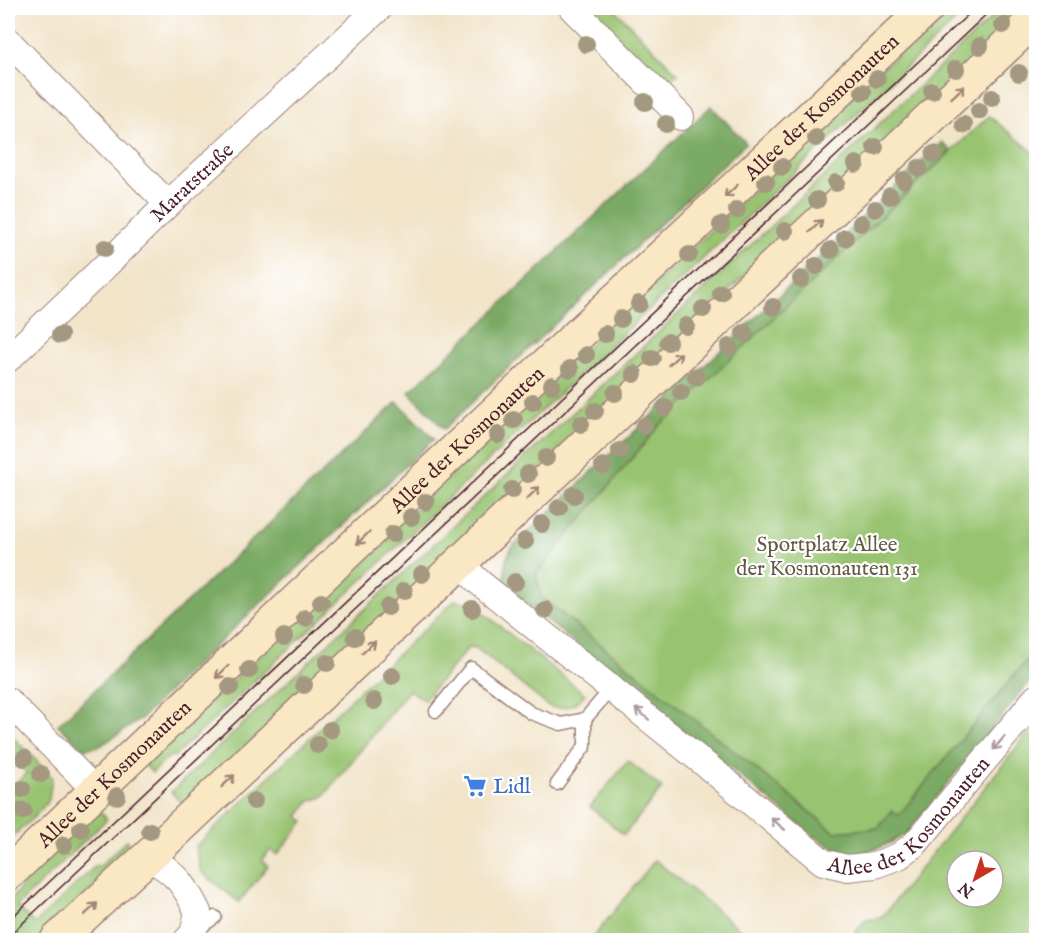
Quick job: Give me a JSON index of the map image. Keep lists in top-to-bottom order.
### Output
{
  "streets": {
    "main road": ["Allee der Kosmonauten"],
    "street": ["Maratstraße"]
  },
  "parks": ["Sportplatz Allee der Kosmonauten 131"],
  "places": {
    "supermarket": ["Lidl"]
  },
  "north": "bottom left"
}
